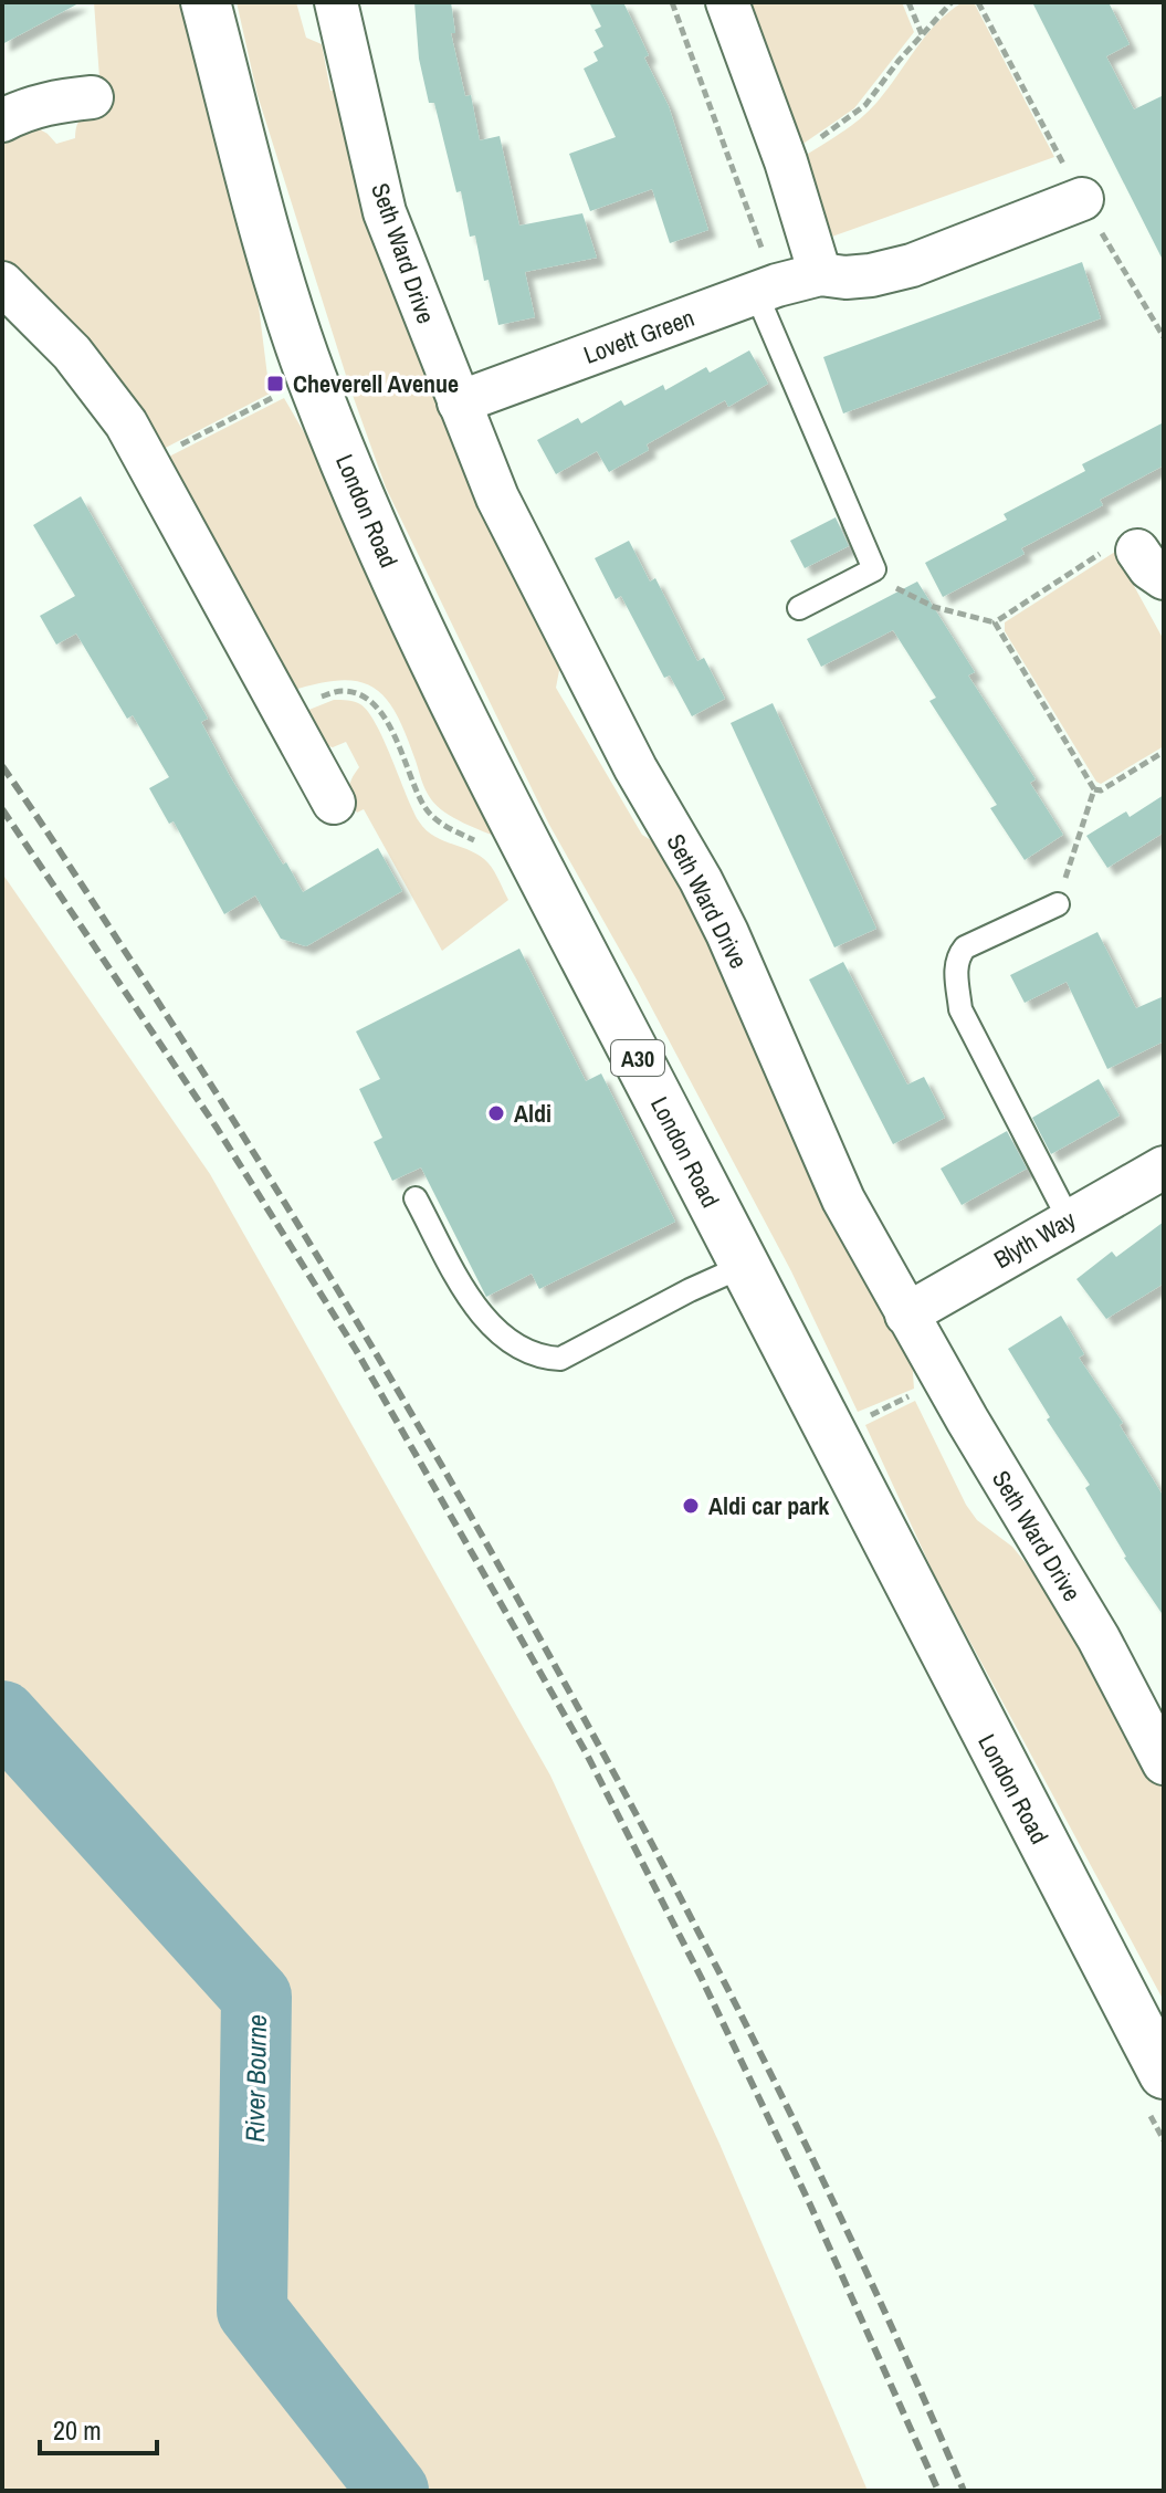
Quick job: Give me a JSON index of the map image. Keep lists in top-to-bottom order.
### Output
{
  "streets": {
    "highway": ["London Road", "A30"],
    "street": ["Seth Ward Drive", "Lovett Green", "Blyth Way"]
  },
  "crossings": [
    ["Seth Ward Drive", "Lovett Green"],
    ["Seth Ward Drive", "Blyth Way"]
  ],
  "water": ["River Bourne"],
  "places": {
    "transit": ["Cheverell Avenue"],
    "other": ["Aldi", "Aldi car park"]
  },
  "scale_bar": "20 m"
}
